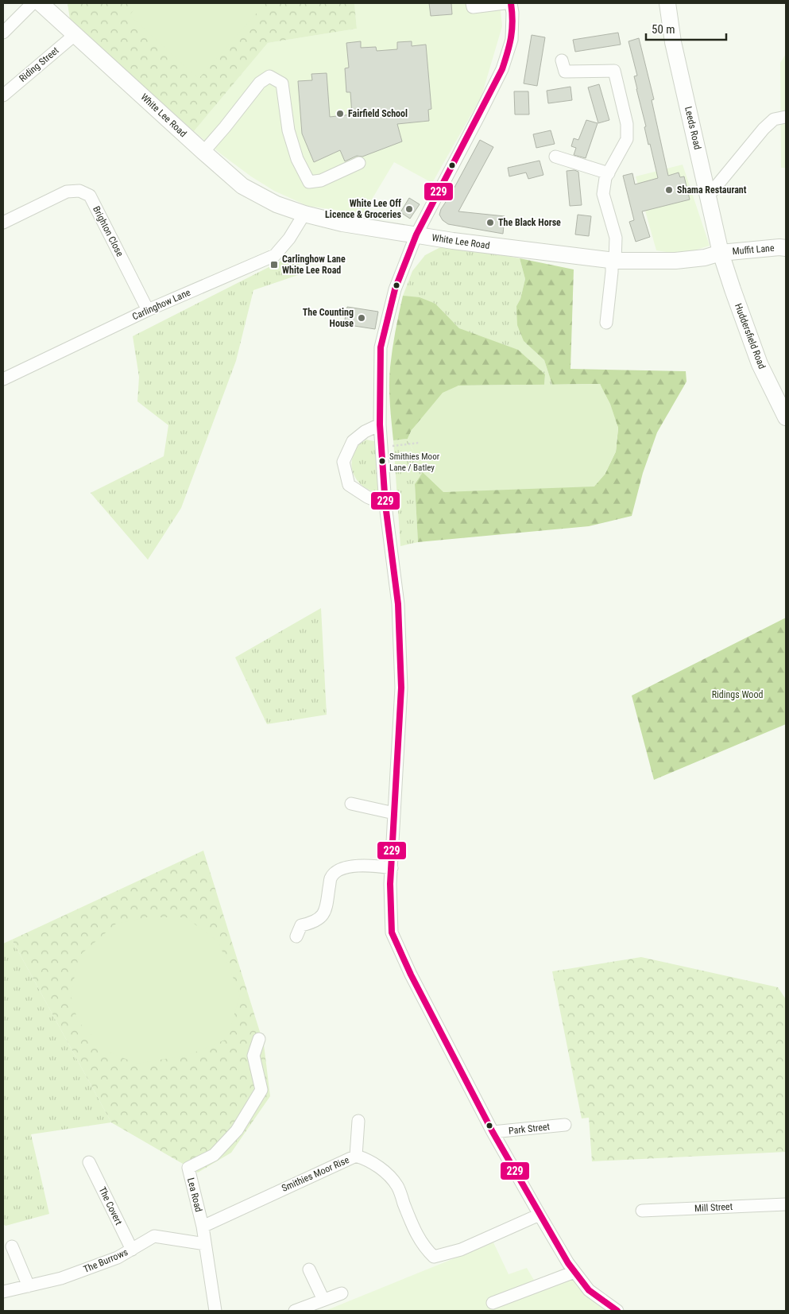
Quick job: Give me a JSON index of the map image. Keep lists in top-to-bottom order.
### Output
{
  "streets": {
    "main road": [
      "White Lee Road",
      "Leeds Road",
      "Muffit Lane",
      "Huddersfield Road"
    ],
    "street": [
      "Riding Street",
      "Brighton Close",
      "Carlinghow Lane",
      "Park Street",
      "Smithies Moor Rise",
      "Lea Road",
      "The Covert",
      "Mill Street",
      "The Burrows"
    ]
  },
  "crossings": [
    ["Riding Street", "White Lee Road"],
    ["White Lee Road", "Leeds Road"],
    ["White Lee Road", "Muffit Lane"],
    ["White Lee Road", "Carlinghow Lane"],
    ["White Lee Road", "Huddersfield Road"],
    ["Leeds Road", "Muffit Lane"],
    ["Leeds Road", "Huddersfield Road"],
    ["Brighton Close", "Carlinghow Lane"],
    ["Muffit Lane", "Huddersfield Road"],
    ["Smithies Moor Rise", "Lea Road"],
    ["Lea Road", "The Burrows"],
    ["The Covert", "The Burrows"]
  ],
  "parks": ["Ridings Wood"],
  "places": {
    "other": [
      "Fairfield School",
      "Shama Restaurant",
      "White Lee Off Licence & Groceries",
      "The Black Horse",
      "The Counting House",
      "Smithies Moor Lane / Batley"
    ],
    "transit": ["Carlinghow Lane White Lee Road"]
  },
  "lines": ["transit line 229"],
  "scale_bar": "50 m"
}
